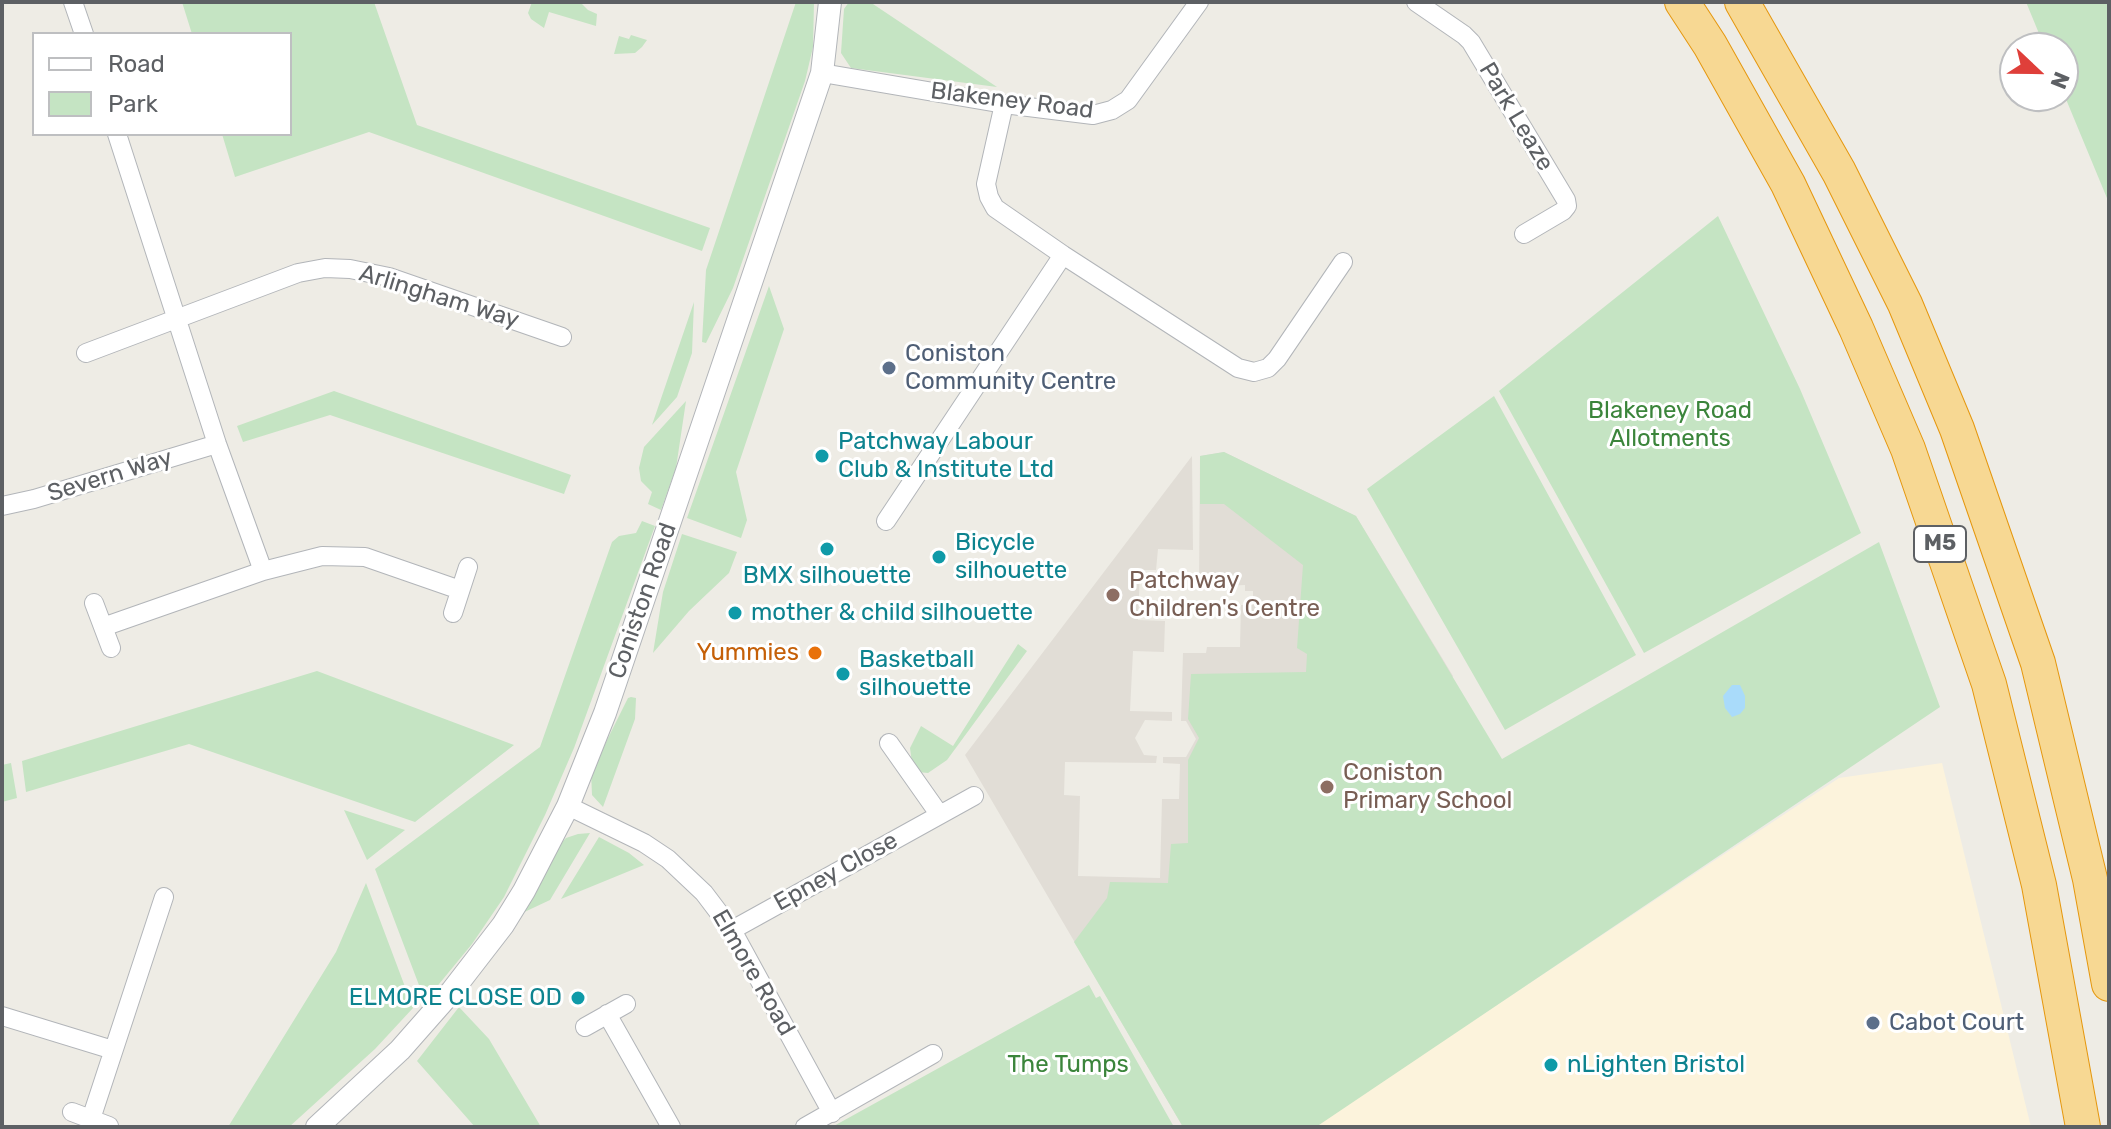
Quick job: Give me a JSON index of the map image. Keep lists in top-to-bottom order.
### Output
{
  "streets": {
    "highway": ["M5"],
    "street": [
      "Blakeney Road",
      "Park Leaze",
      "Arlingham Way",
      "Severn Way",
      "Coniston Road",
      "Epney Close",
      "Elmore Road"
    ]
  },
  "crossings": [
    ["Blakeney Road", "Coniston Road"],
    ["Coniston Road", "Elmore Road"],
    ["Epney Close", "Elmore Road"]
  ],
  "parks": ["Blakeney Road Allotments", "The Tumps"],
  "places": [
    "Coniston Community Centre",
    "Patchway Labour Club & Institute Ltd",
    "BMX silhouette",
    "Bicycle silhouette",
    "Patchway Children's Centre",
    "mother & child silhouette",
    "Yummies",
    "Basketball silhouette",
    "Coniston Primary School",
    "ELMORE CLOSE OD",
    "Cabot Court",
    "nLighten Bristol"
  ],
  "legend": ["Road", "Park"],
  "north": "right"
}
